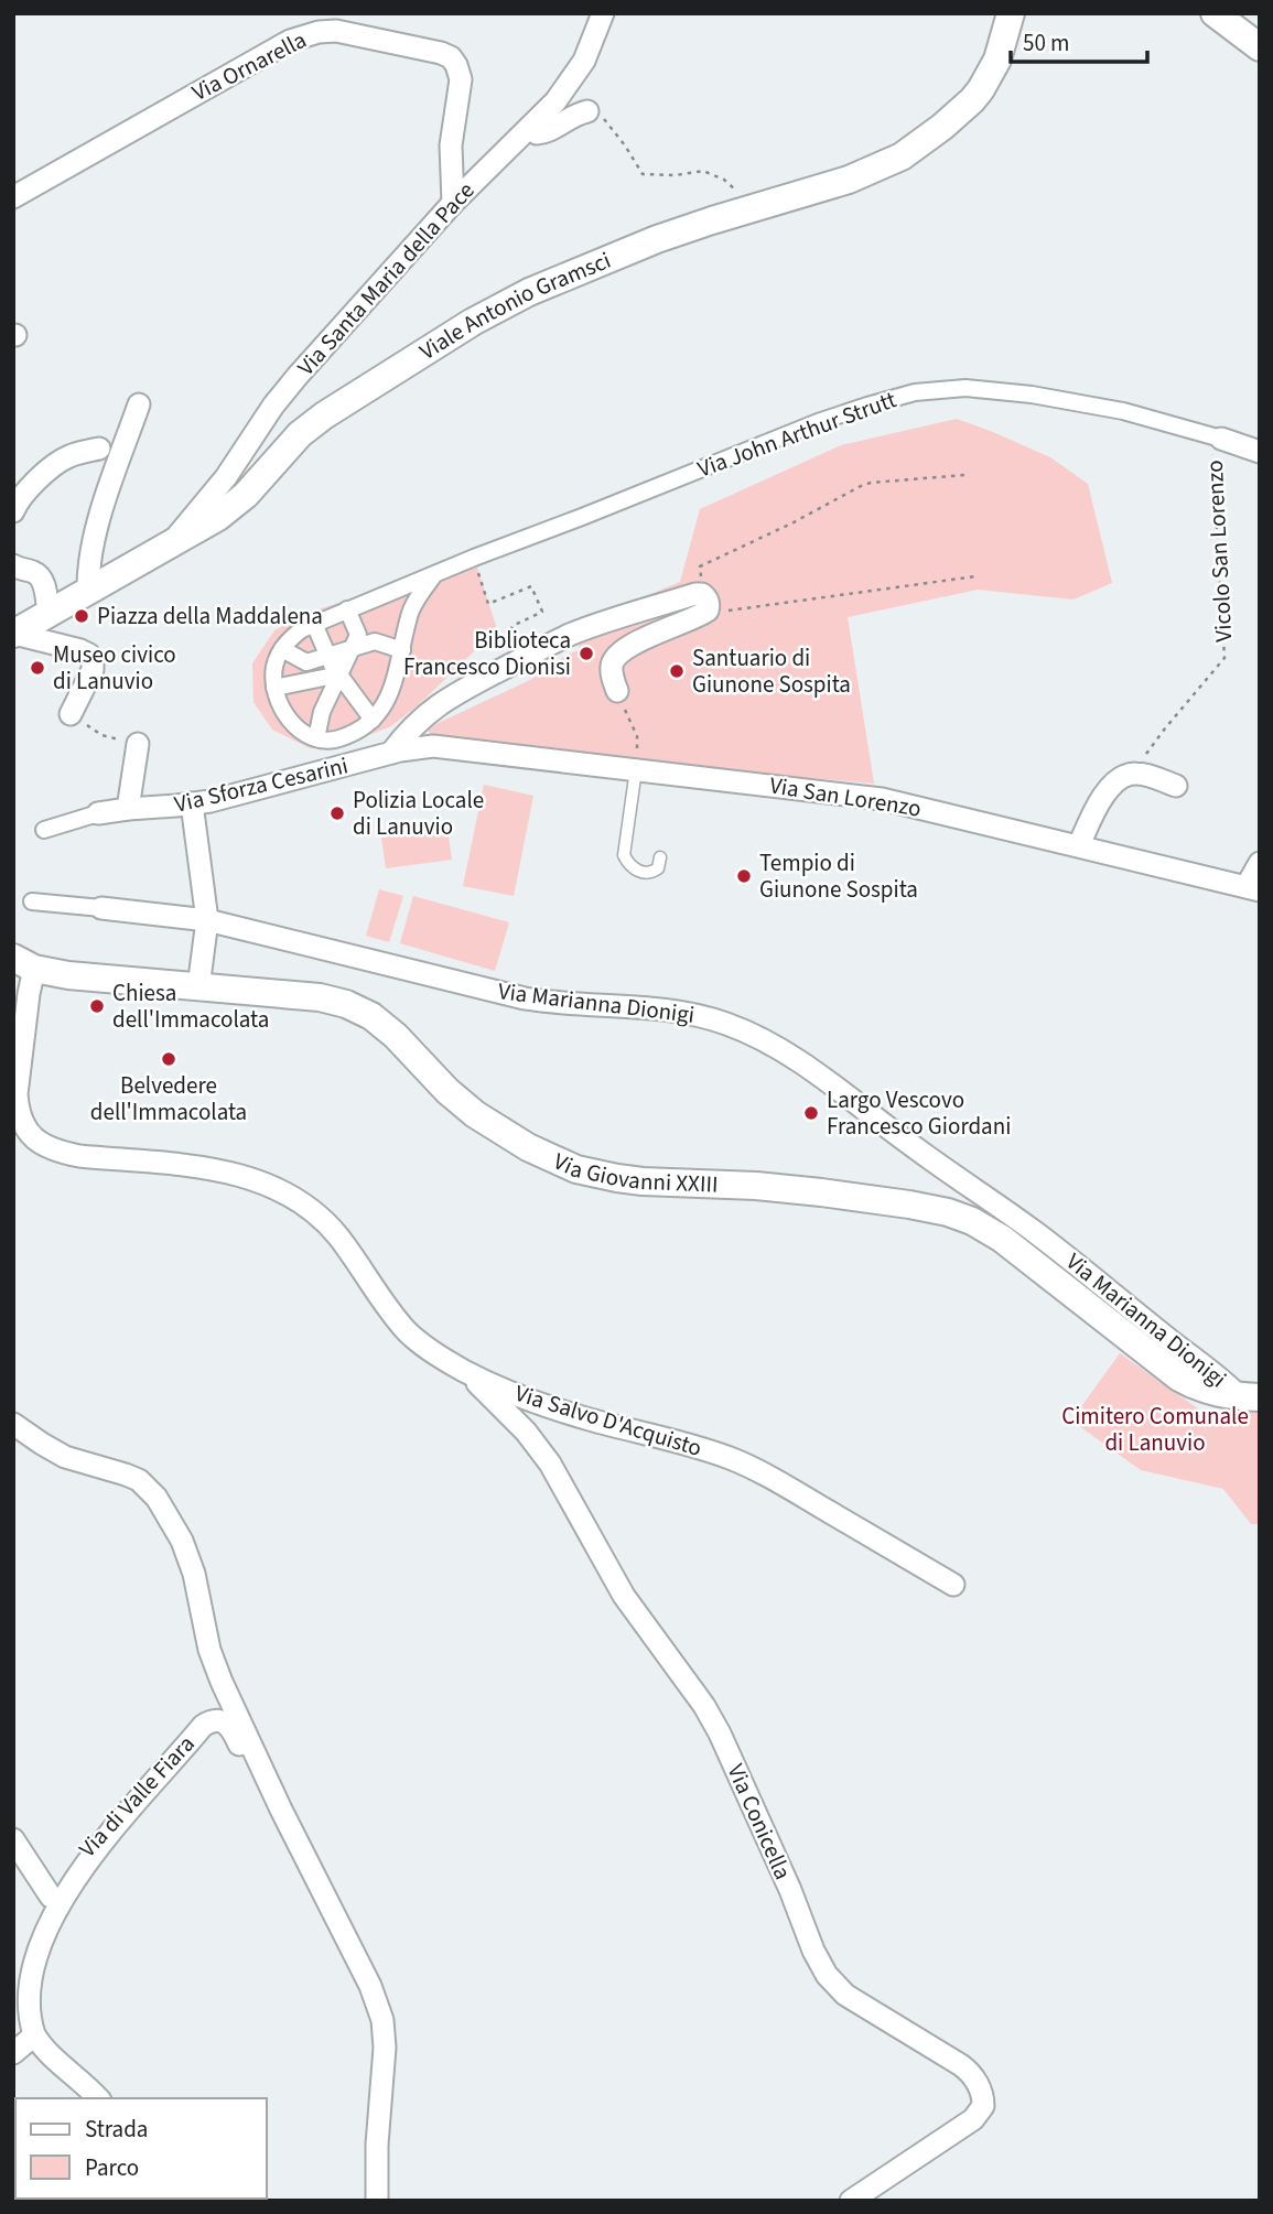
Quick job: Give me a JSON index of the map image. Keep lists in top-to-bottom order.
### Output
{
  "streets": {
    "street": [
      "Via Ornarella",
      "Via Santa Maria della Pace",
      "Viale Antonio Gramsci",
      "Via John Arthur Strutt",
      "Via Sforza Cesarini",
      "Via San Lorenzo",
      "Via Marianna Dionigi",
      "Via Giovanni XXIII",
      "Via Salvo D'Acquisto",
      "Via di Valle Fiara",
      "Via Conicella"
    ],
    "path": ["Vicolo San Lorenzo"]
  },
  "crossings": [
    ["Via Ornarella", "Via Santa Maria della Pace"],
    ["Via Santa Maria della Pace", "Viale Antonio Gramsci"],
    ["Via John Arthur Strutt", "Vicolo San Lorenzo"],
    ["Via Sforza Cesarini", "Via San Lorenzo"],
    ["Via Marianna Dionigi", "Via Giovanni XXIII"],
    ["Via Giovanni XXIII", "Via Salvo D'Acquisto"],
    ["Via Salvo D'Acquisto", "Via Conicella"]
  ],
  "parks": ["Cimitero Comunale di Lanuvio"],
  "places": [
    "Piazza della Maddalena",
    "Biblioteca Francesco Dionisi",
    "Museo civico di Lanuvio",
    "Santuario di Giunone Sospita",
    "Polizia Locale di Lanuvio",
    "Tempio di Giunone Sospita",
    "Chiesa dell'Immacolata",
    "Belvedere dell'Immacolata",
    "Largo Vescovo Francesco Giordani"
  ],
  "legend": ["Strada", "Parco"],
  "scale_bar": "50 m"
}
